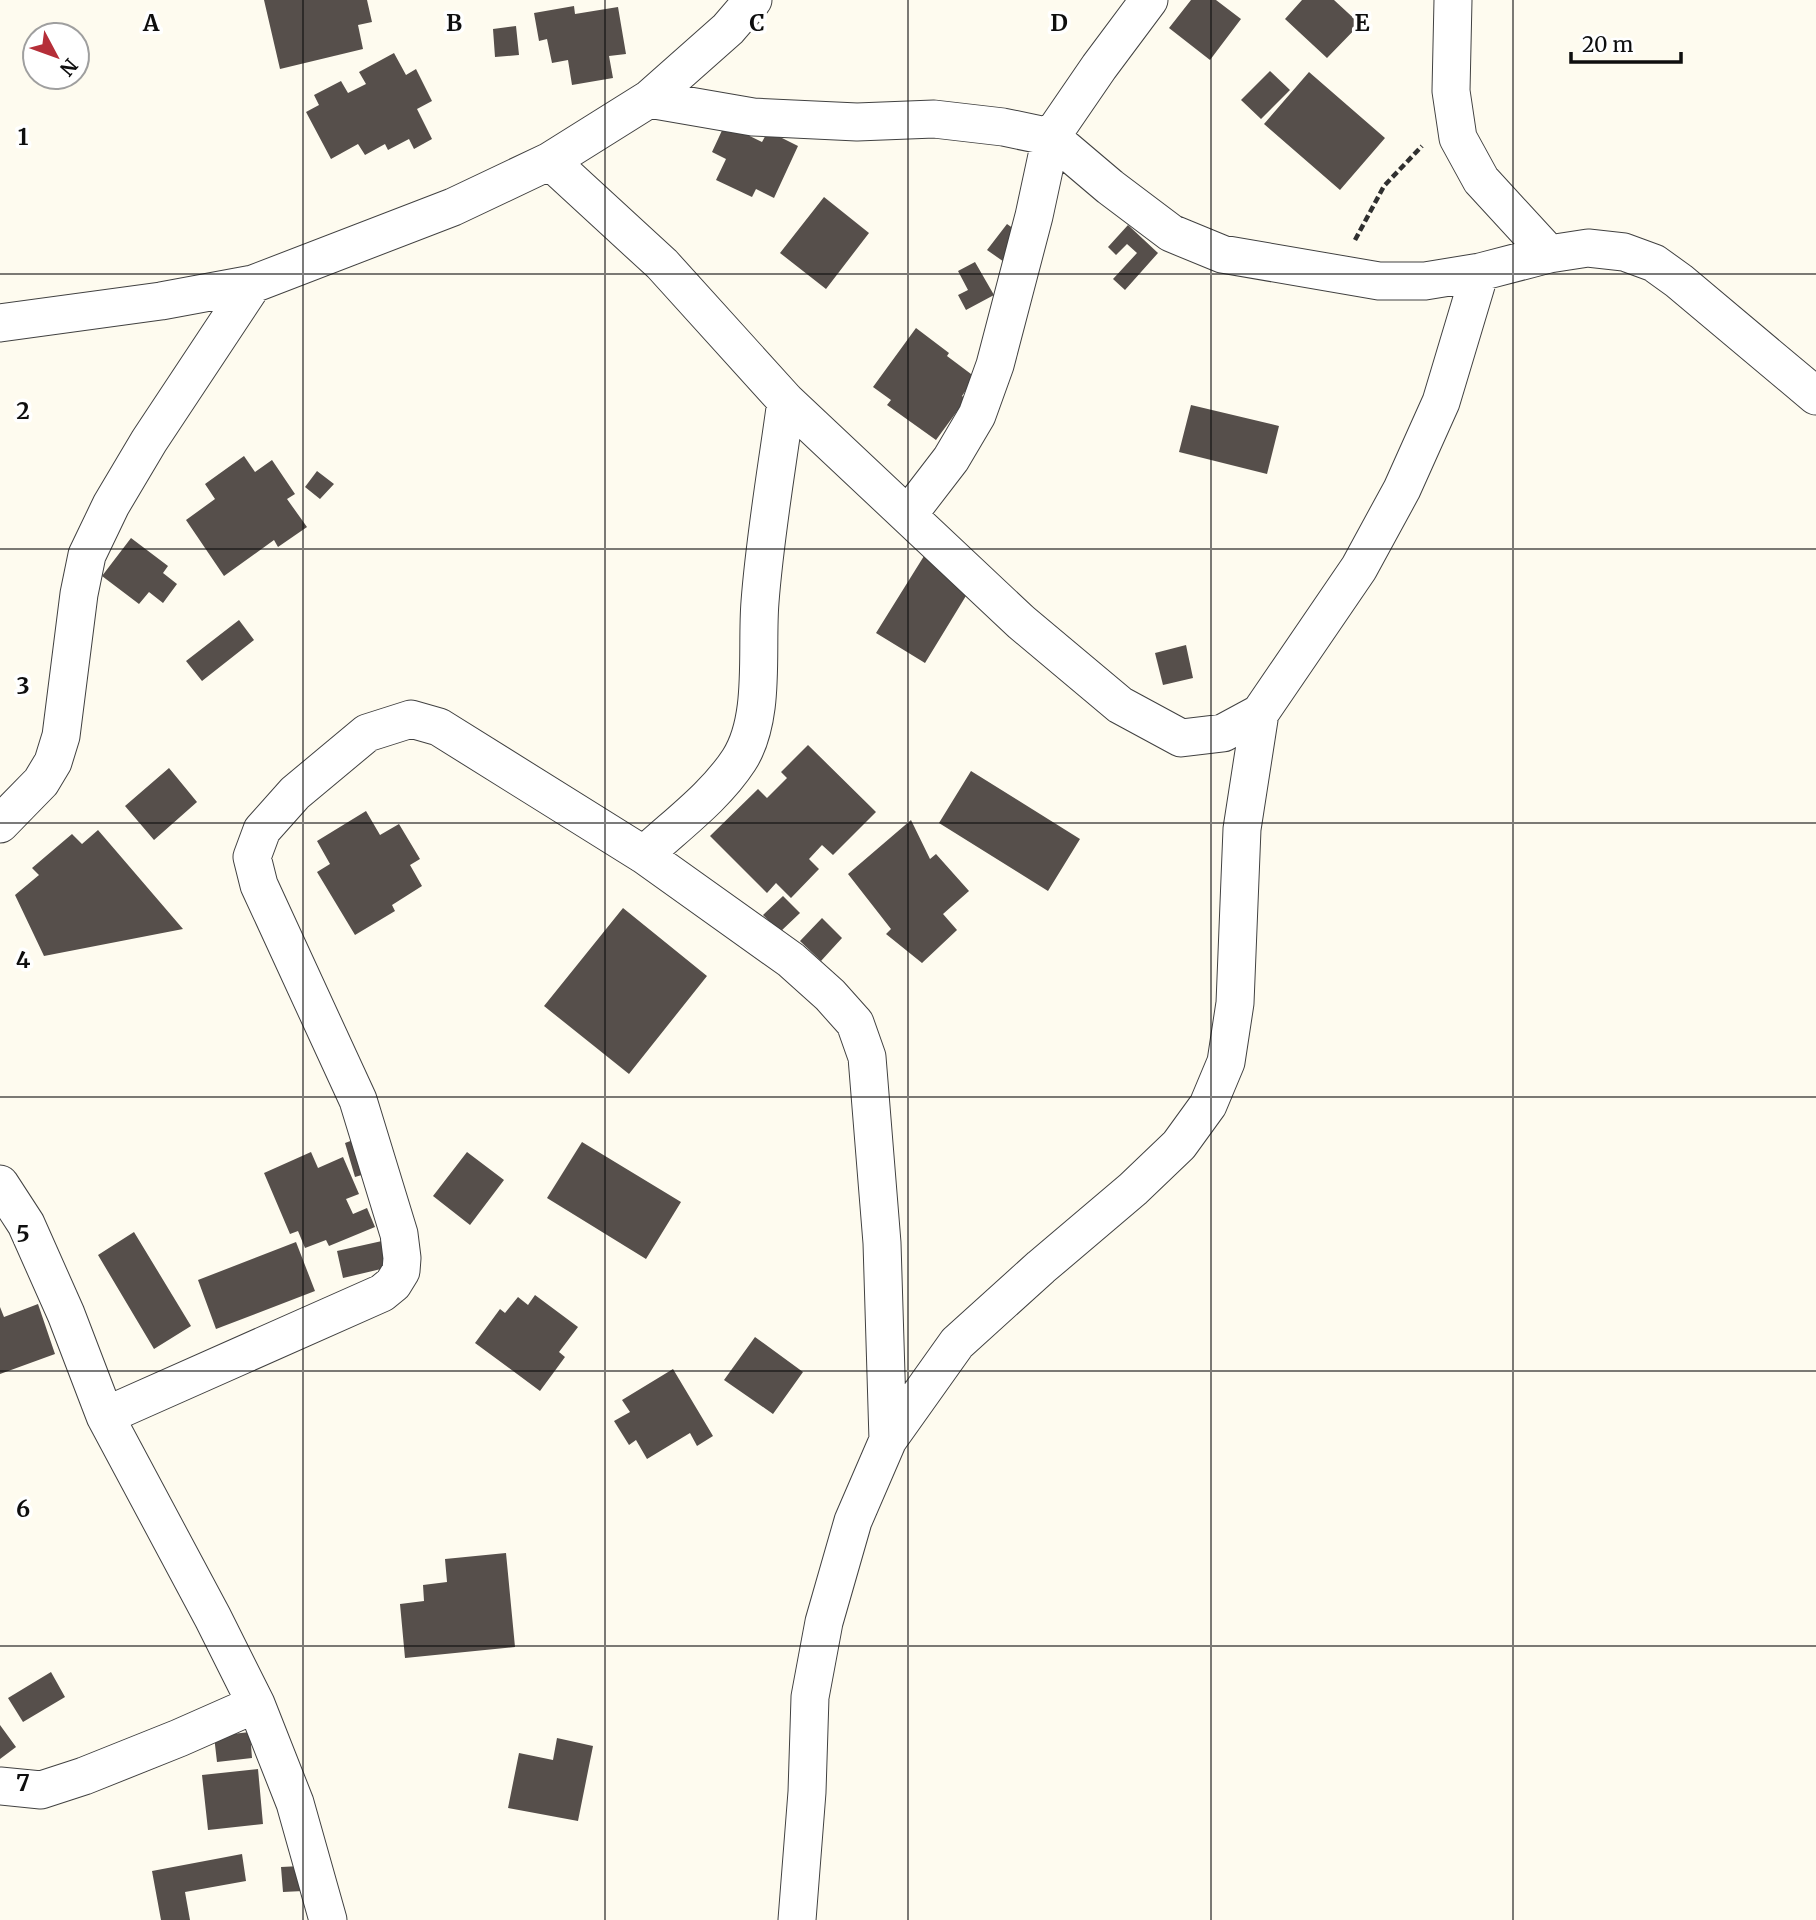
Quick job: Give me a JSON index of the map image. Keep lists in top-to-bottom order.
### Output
{
  "scale_bar": "20 m",
  "north": "bottom right",
  "grid": {
    "columns": [
      "A",
      "B",
      "C",
      "D",
      "E"
    ],
    "rows": [
      "1",
      "2",
      "3",
      "4",
      "5",
      "6",
      "7"
    ]
  }
}
